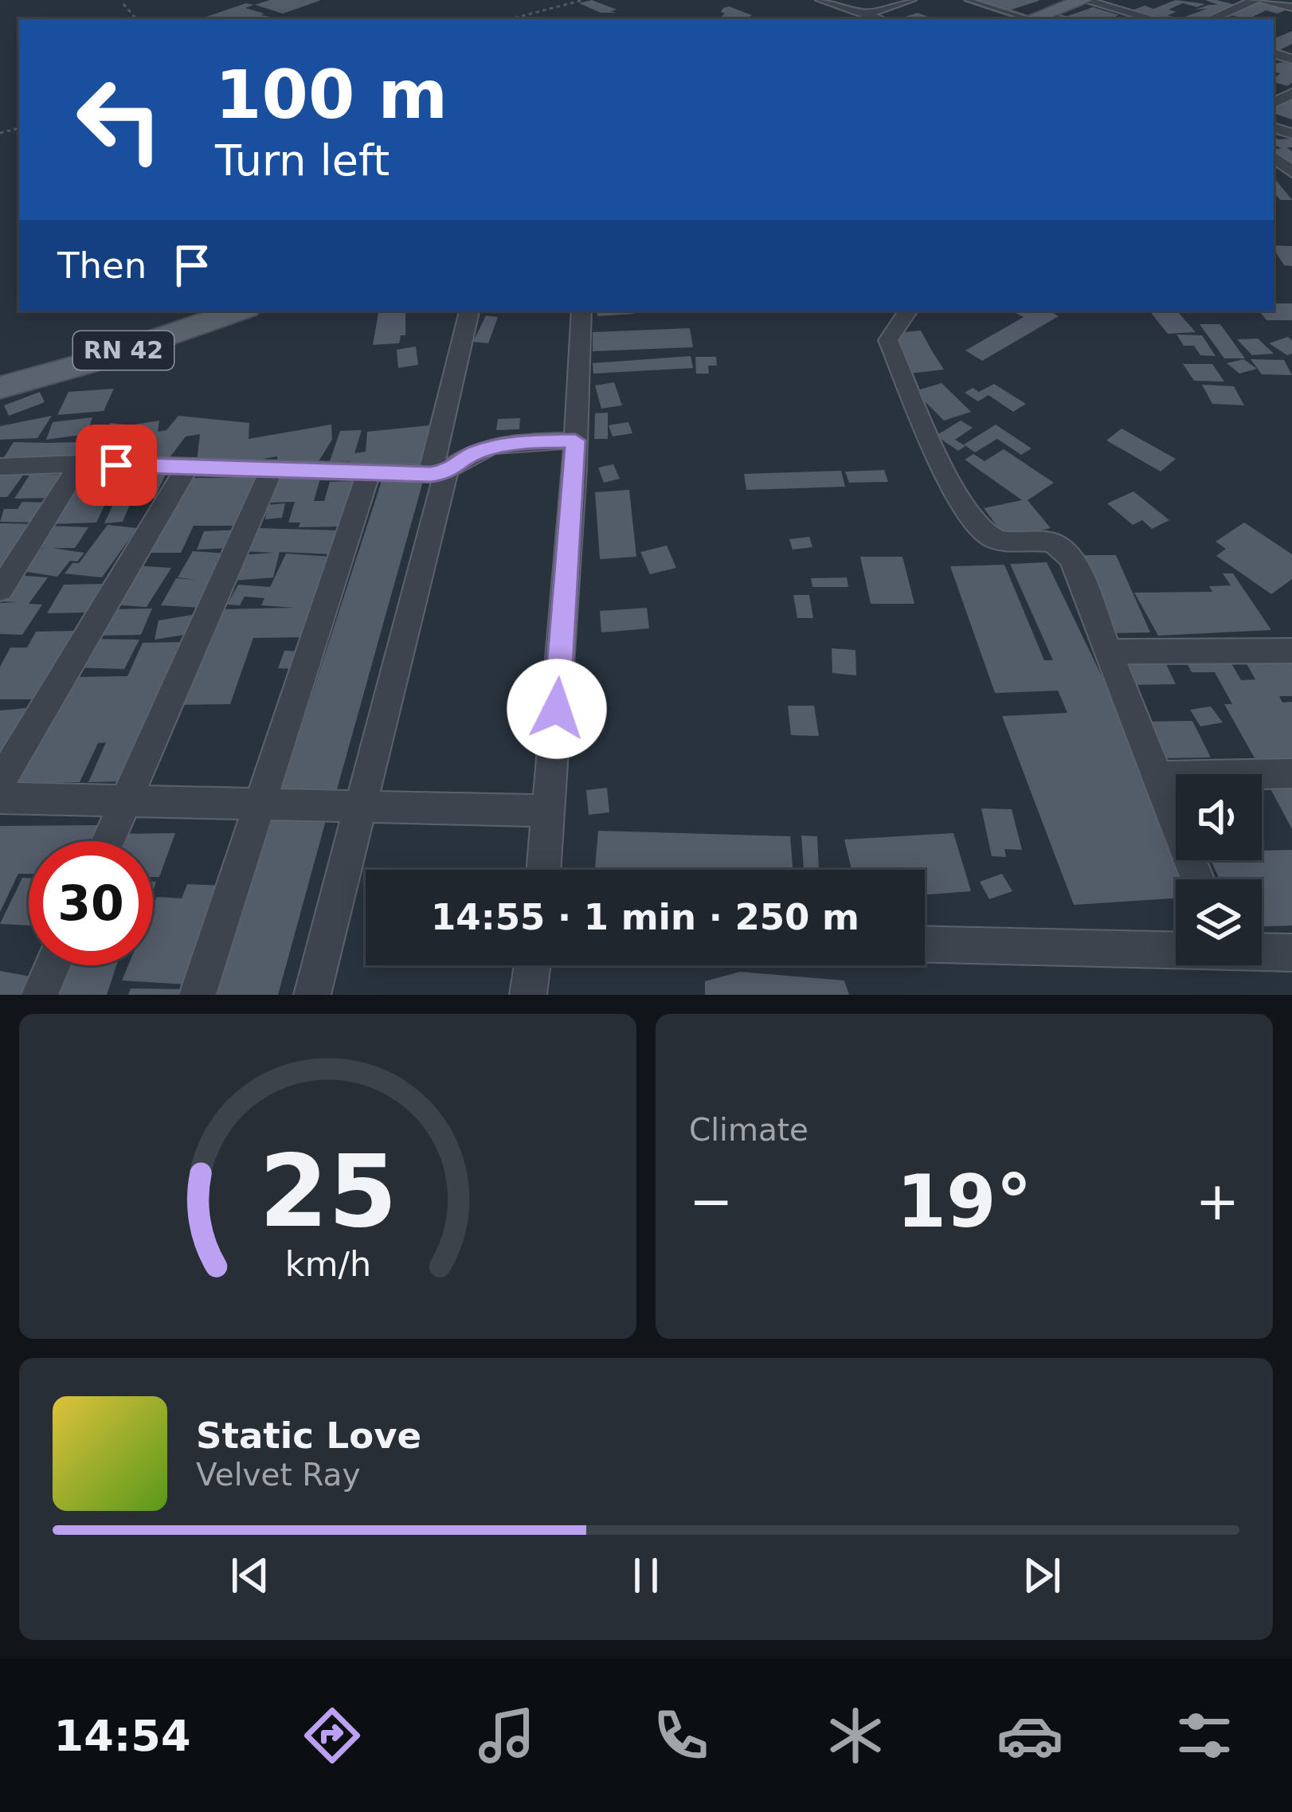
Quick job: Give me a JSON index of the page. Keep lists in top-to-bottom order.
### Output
{
  "streets": {
    "main road": ["RN 42"]
  },
  "page": {
    "turn": ["100 m", "Turn left"],
    "then": "Then",
    "limit": "30",
    "trip": "14:55 · 1 min · 250 m",
    "tile": "Climate",
    "heat": ["−", "19°", "+"],
    "song": ["Static Love", "Velvet Ray"],
    "tabs": "14:54",
    "gauge": ["25", "km/h"]
  }
}
